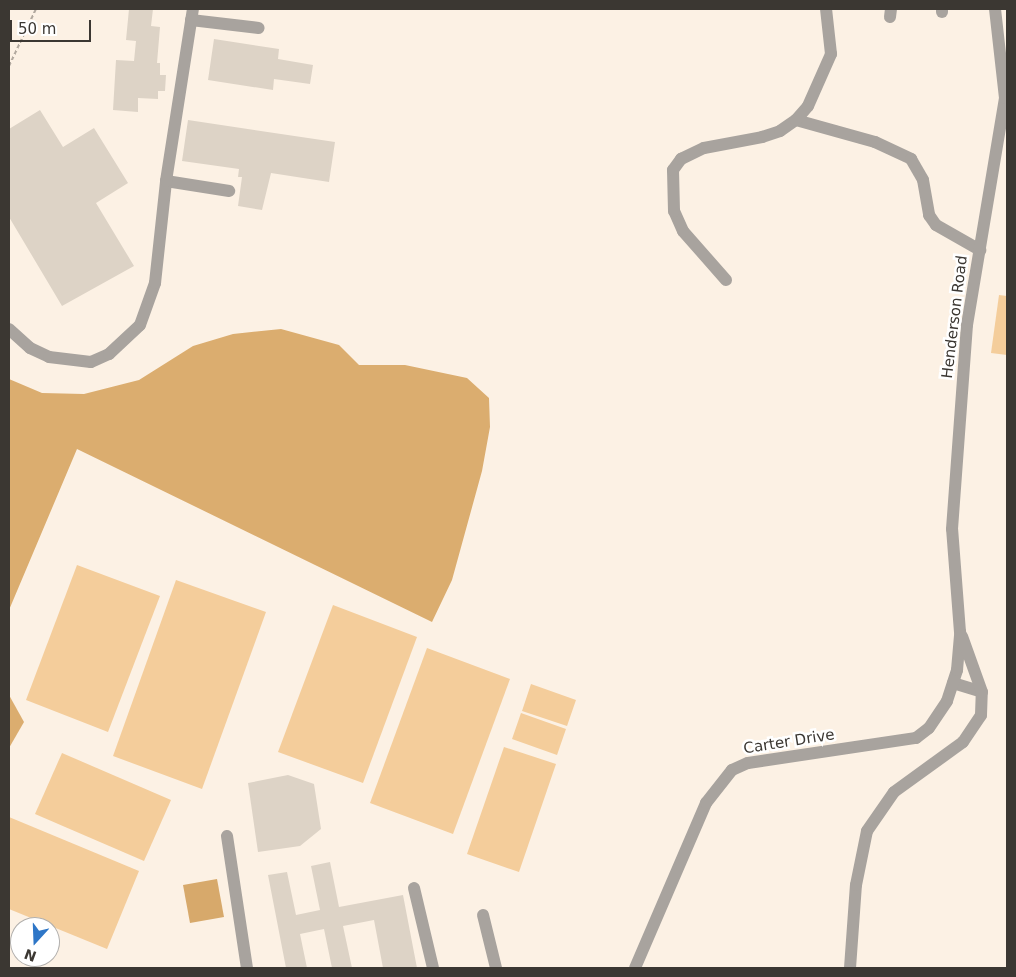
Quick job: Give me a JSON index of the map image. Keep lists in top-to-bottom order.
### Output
{
  "streets": {
    "street": ["Henderson Road", "Carter Drive"]
  },
  "crossings": [
    ["Henderson Road", "Carter Drive"]
  ],
  "scale_bar": "50 m",
  "north": "bottom"
}
